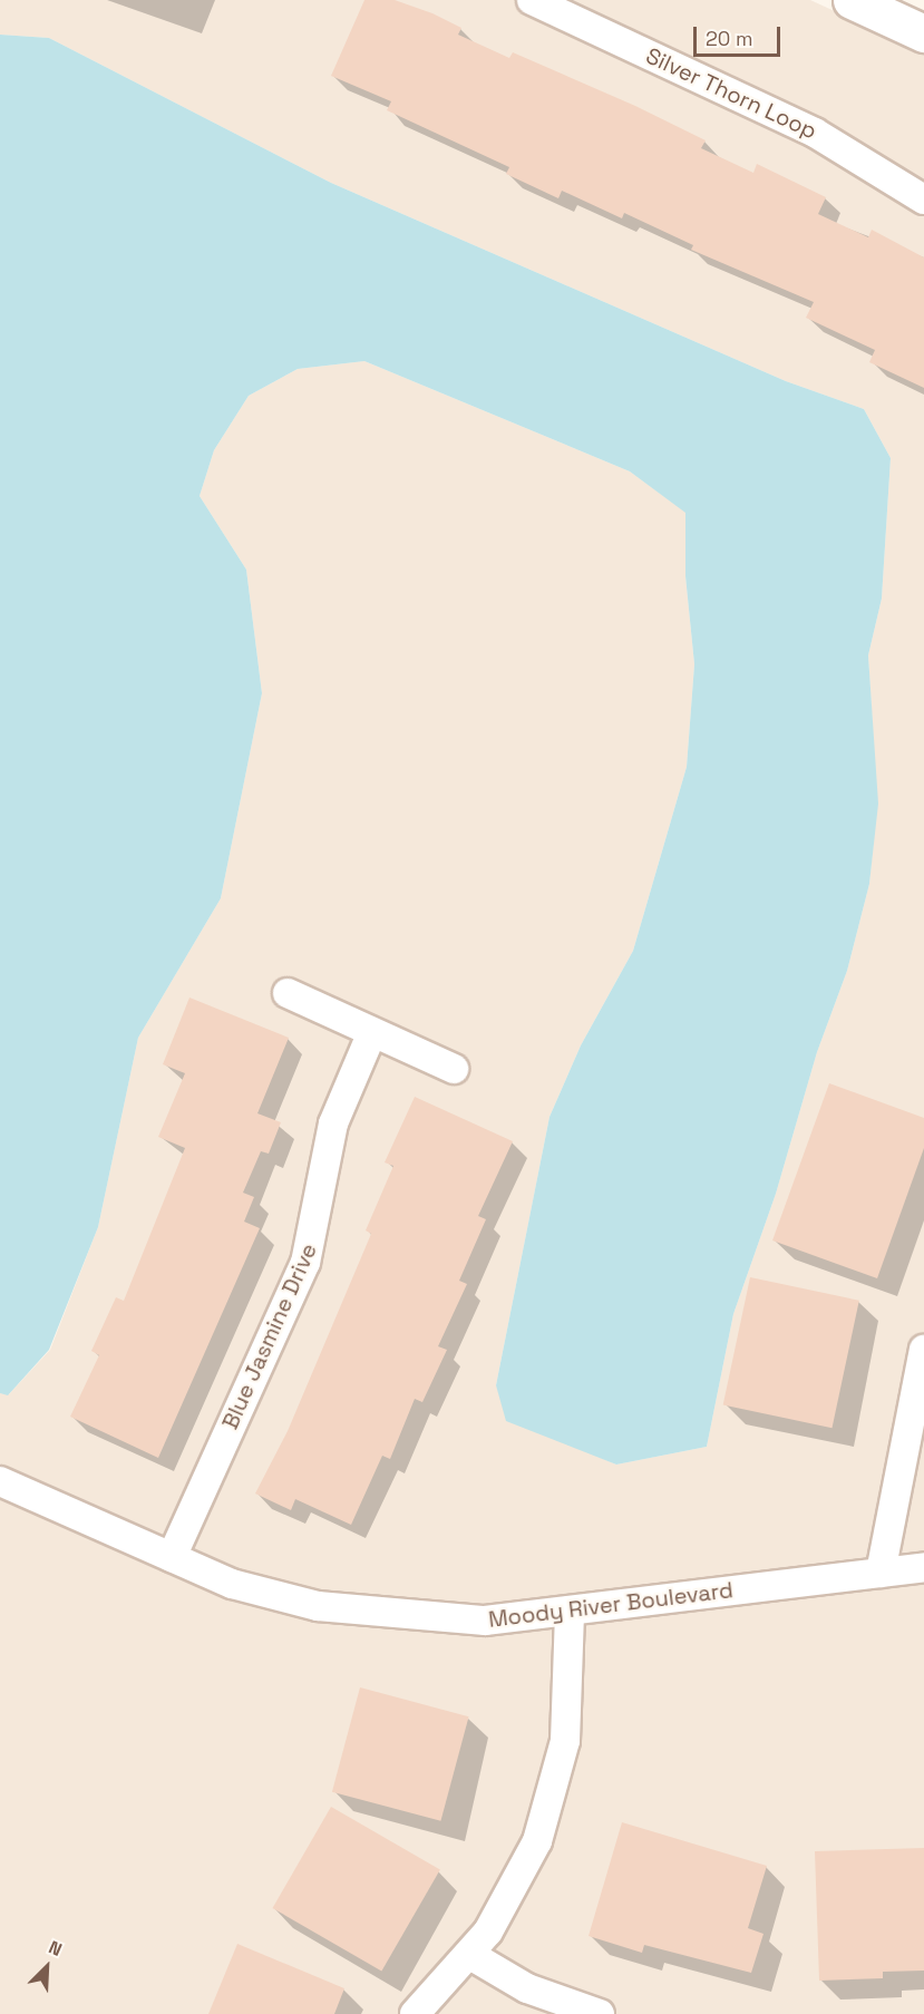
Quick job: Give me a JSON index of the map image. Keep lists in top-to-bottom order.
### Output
{
  "streets": {
    "street": ["Silver Thorn Loop", "Blue Jasmine Drive", "Moody River Boulevard"]
  },
  "crossings": [
    ["Blue Jasmine Drive", "Moody River Boulevard"]
  ],
  "scale_bar": "20 m",
  "north": "top right"
}
